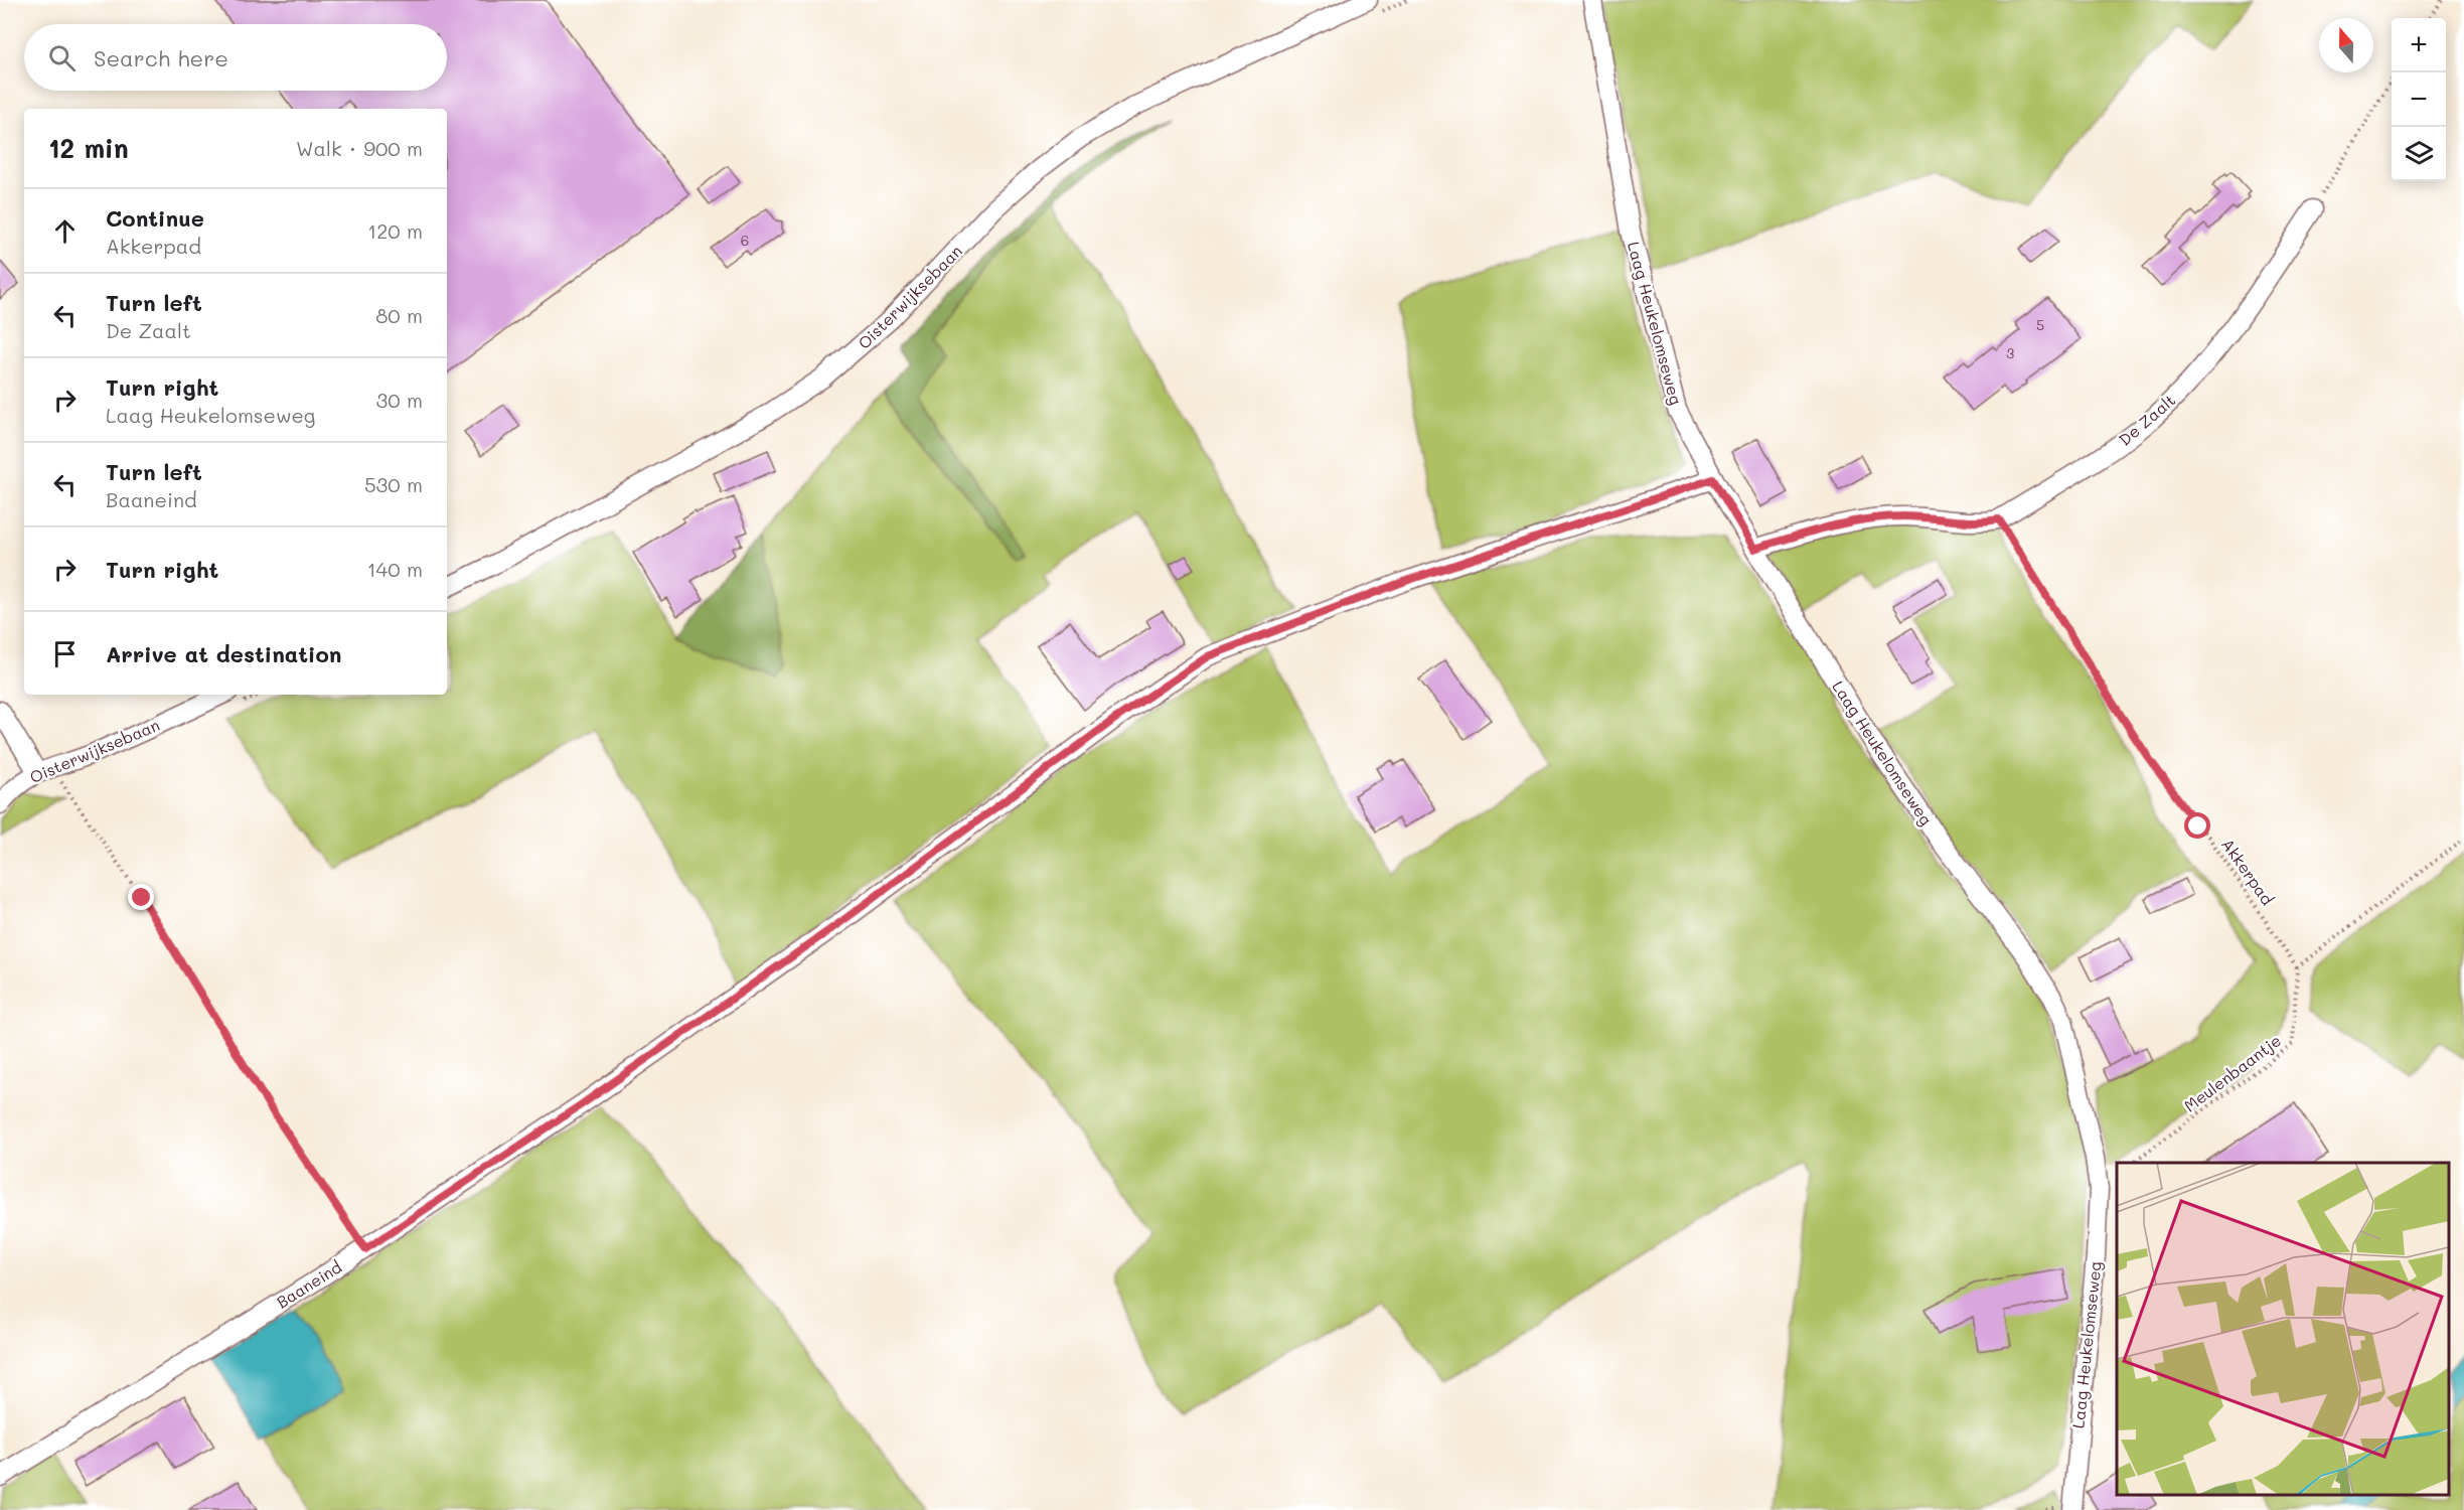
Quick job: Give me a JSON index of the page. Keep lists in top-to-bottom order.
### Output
{
  "streets": {
    "street": [
      "Oisterwijksebaan",
      "Laag Heukelomseweg",
      "De Zaalt",
      "Baaneind"
    ],
    "path": ["Akkerpad", "Meulenbaantje"]
  },
  "crossings": [
    ["Laag Heukelomseweg", "De Zaalt"],
    ["Laag Heukelomseweg", "Baaneind"],
    ["De Zaalt", "Akkerpad"],
    ["Akkerpad", "Meulenbaantje"]
  ],
  "house_numbers": ["6", "5", "3"],
  "north": "top",
  "page": {
    "map_buttons": ["+", "−"],
    "search": "Search here",
    "heading": ["12 min", "Walk · 900 m"],
    "list": [
      ["Continue", "Akkerpad", "120 m"],
      ["Turn left", "De Zaalt", "80 m"],
      ["Turn right", "Laag Heukelomseweg", "30 m"],
      ["Turn left", "Baaneind", "530 m"],
      ["Turn right", "140 m"],
      "Arrive at destination"
    ]
  }
}
